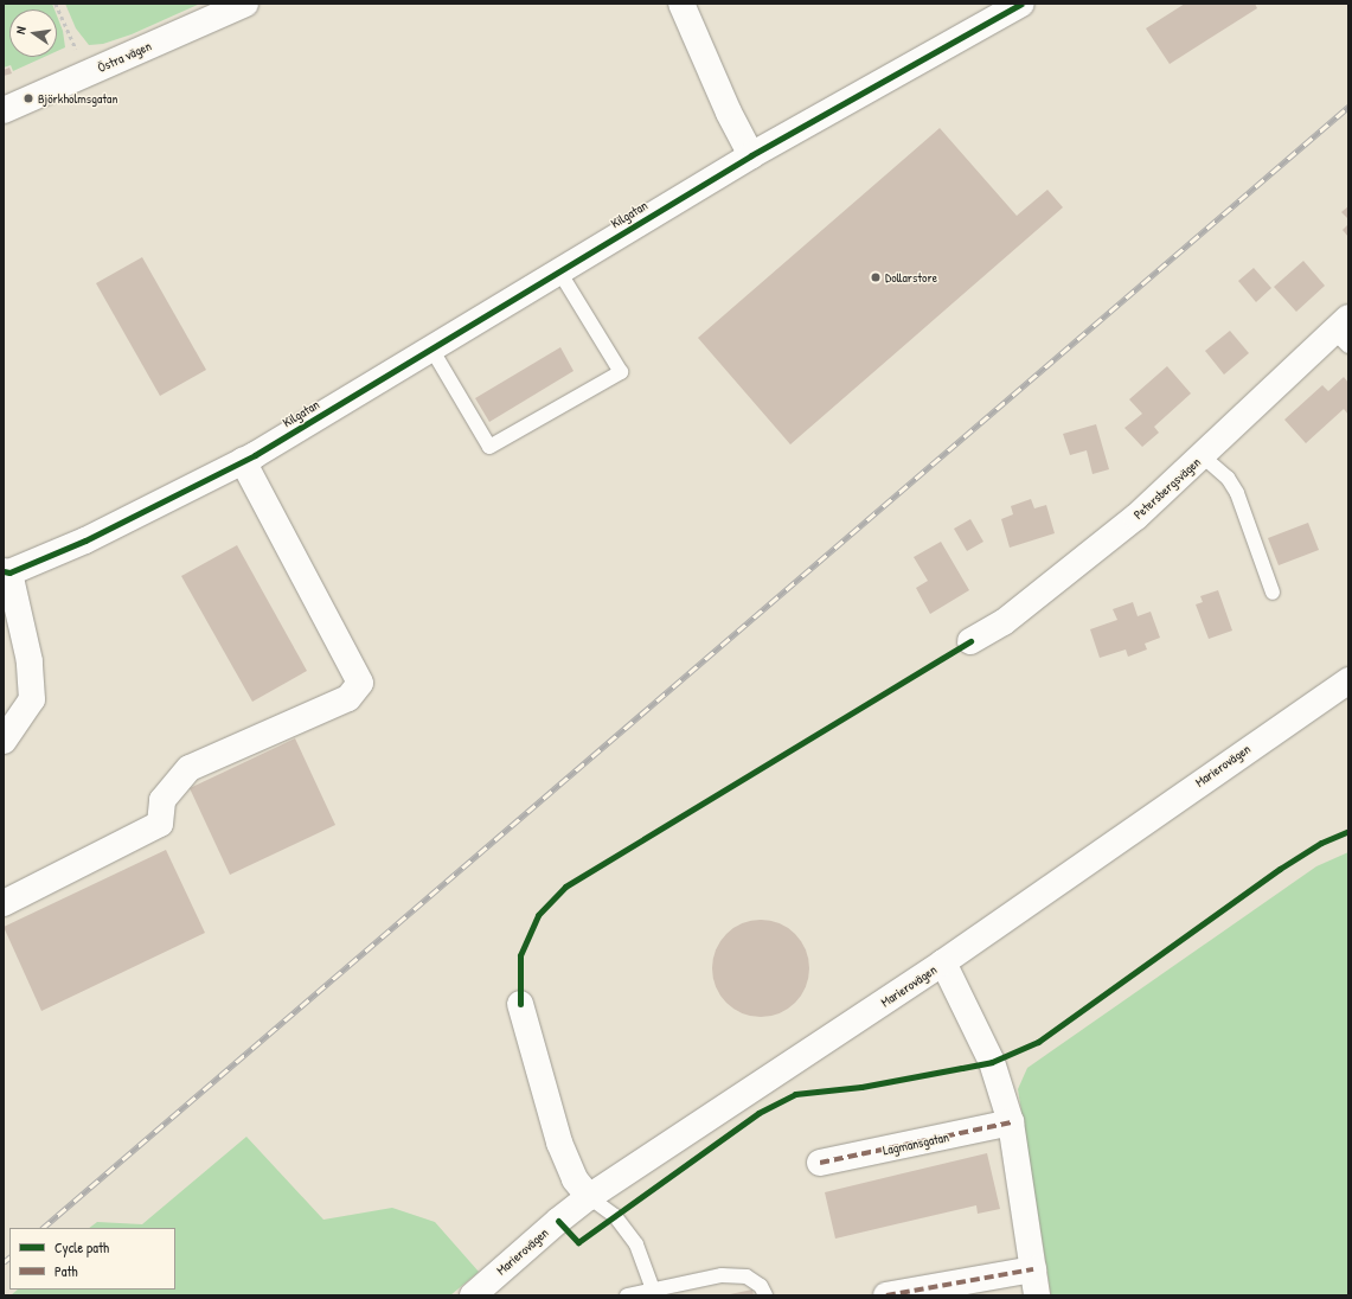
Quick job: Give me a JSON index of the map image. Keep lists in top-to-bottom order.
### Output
{
  "streets": {
    "street": [
      "Östra vägen",
      "Kilgatan",
      "Petersbergsvägen",
      "Marierovägen",
      "Lagmansgatan"
    ]
  },
  "places": ["Björkholmsgatan", "Dollarstore"],
  "legend": ["Cycle path", "Path"],
  "north": "left"
}
